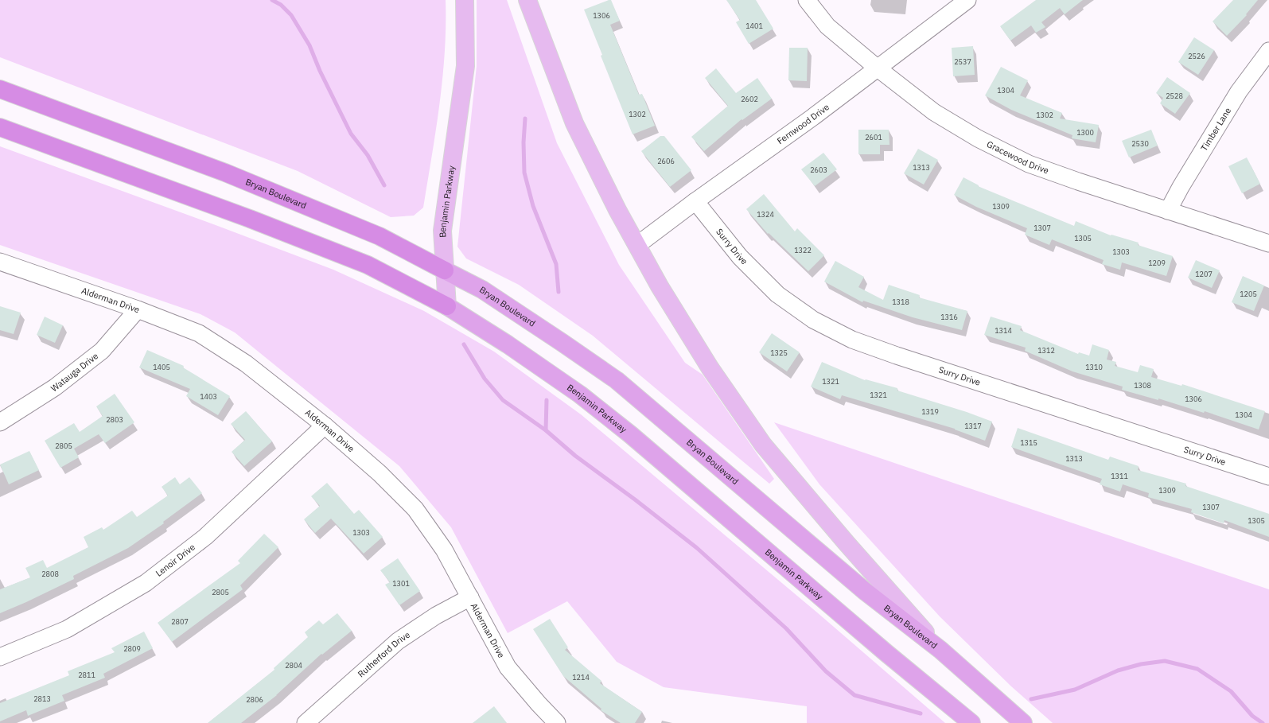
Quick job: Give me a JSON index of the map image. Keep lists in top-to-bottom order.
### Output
{
  "streets": {
    "highway": ["Bryan Boulevard", "Benjamin Parkway"],
    "street": [
      "Fernwood Drive",
      "Timber Lane",
      "Gracewood Drive",
      "Surry Drive",
      "Alderman Drive",
      "Watauga Drive",
      "Lenoir Drive",
      "Rutherford Drive"
    ]
  },
  "crossings": [
    ["Fernwood Drive", "Gracewood Drive"],
    ["Fernwood Drive", "Surry Drive"],
    ["Timber Lane", "Gracewood Drive"],
    ["Bryan Boulevard", "Benjamin Parkway"],
    ["Alderman Drive", "Watauga Drive"],
    ["Alderman Drive", "Lenoir Drive"],
    ["Alderman Drive", "Rutherford Drive"]
  ],
  "house_numbers": [
    "1306",
    "1401",
    "2526",
    "2537",
    "1304",
    "2528",
    "2602",
    "1302",
    "1302",
    "1300",
    "2601",
    "2530",
    "2606",
    "1313",
    "2603",
    "1309",
    "1324",
    "1307",
    "1305",
    "1322",
    "1303",
    "1209",
    "1207",
    "1205",
    "1318",
    "1316",
    "1314",
    "1312",
    "1325",
    "1405",
    "1310",
    "1321",
    "1308",
    "1321",
    "1403",
    "1306",
    "1319",
    "1304",
    "2803",
    "1317",
    "1315",
    "2805",
    "1313",
    "1311",
    "1309",
    "1307",
    "1305",
    "1303",
    "2808",
    "1301",
    "2805",
    "2807",
    "2809",
    "2804",
    "2811",
    "1214",
    "2813",
    "2806"
  ]
}
